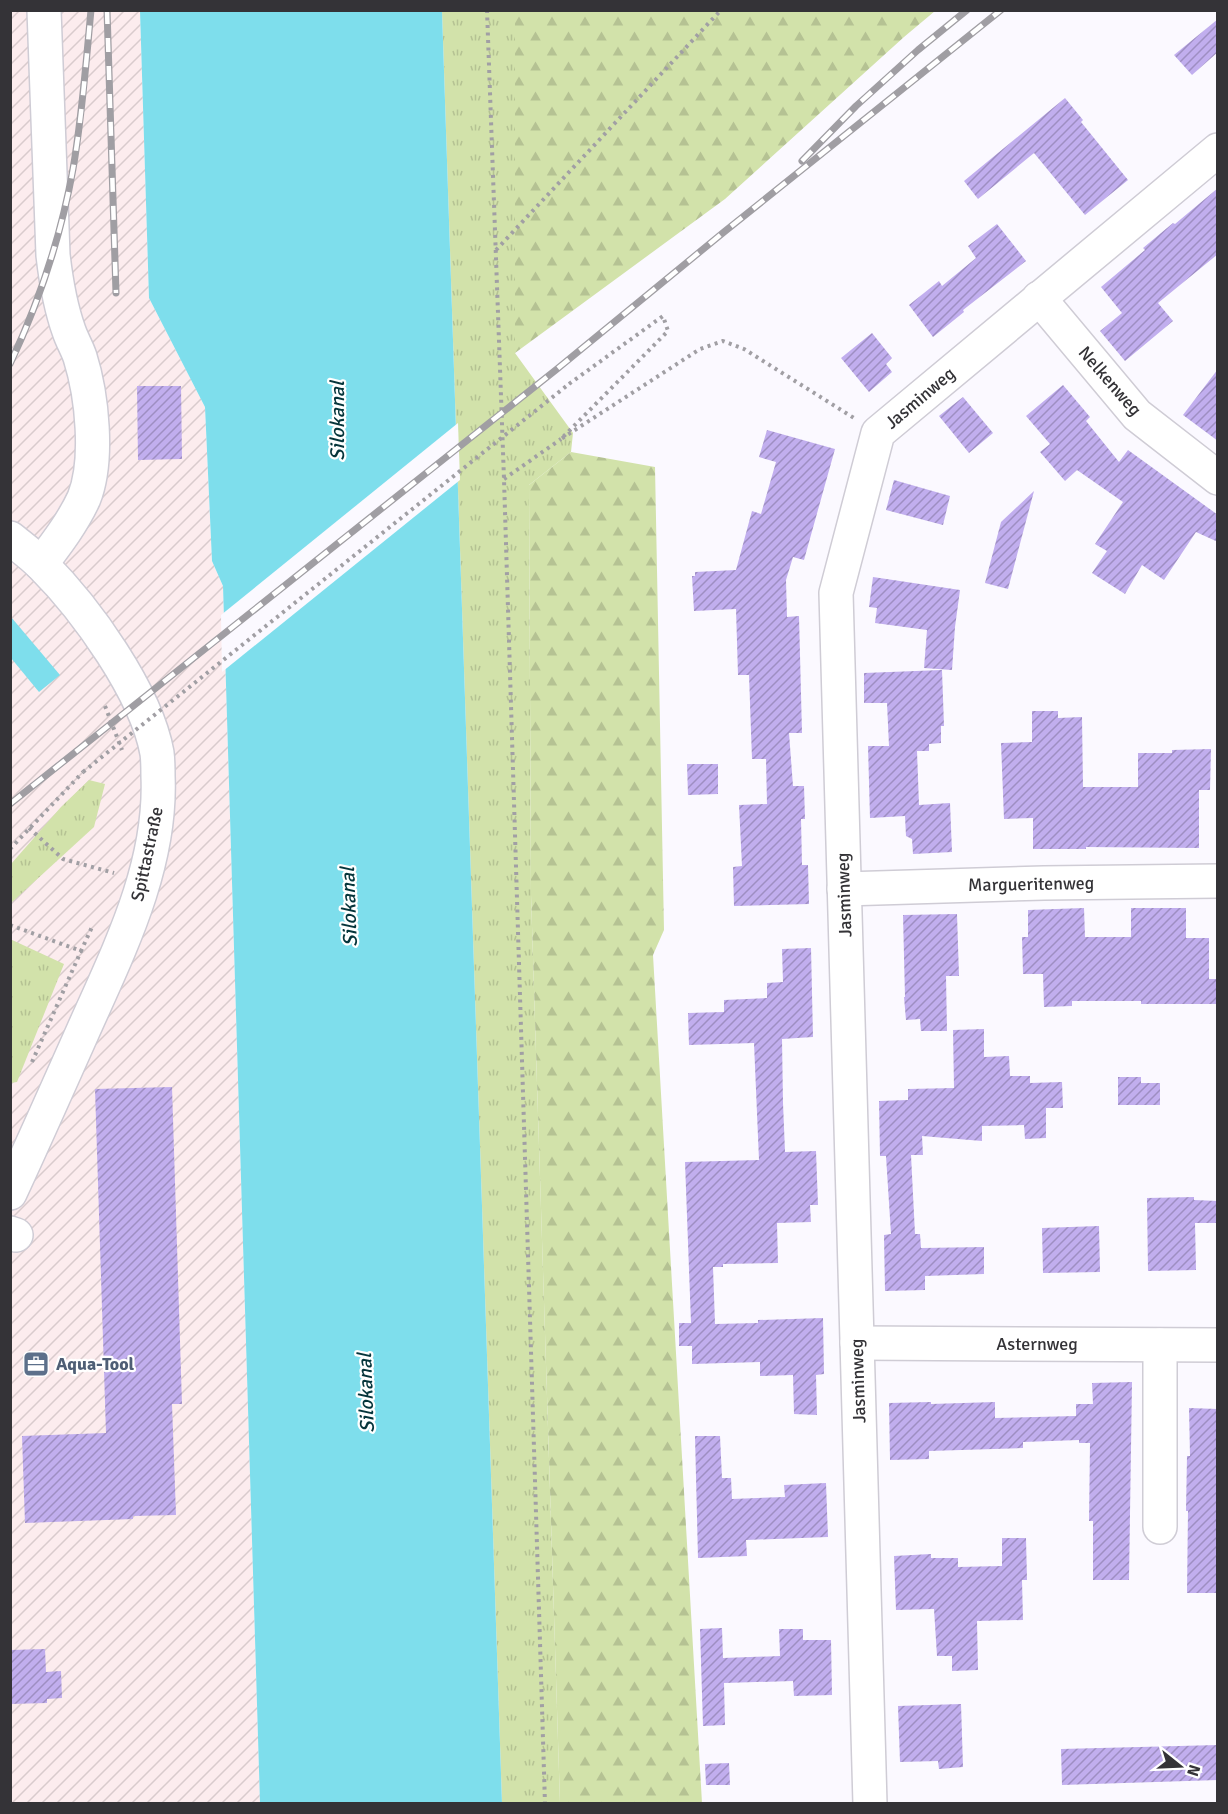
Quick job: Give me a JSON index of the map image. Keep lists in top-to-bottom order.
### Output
{
  "streets": {
    "street": [
      "Nelkenweg",
      "Jasminweg",
      "Spittastraße",
      "Margueritenweg",
      "Asternweg"
    ]
  },
  "crossings": [
    ["Nelkenweg", "Jasminweg"],
    ["Jasminweg", "Margueritenweg"],
    ["Jasminweg", "Asternweg"]
  ],
  "water": ["Silokanal"],
  "places": {
    "office": ["Aqua-Tool"]
  },
  "north": "right"
}
